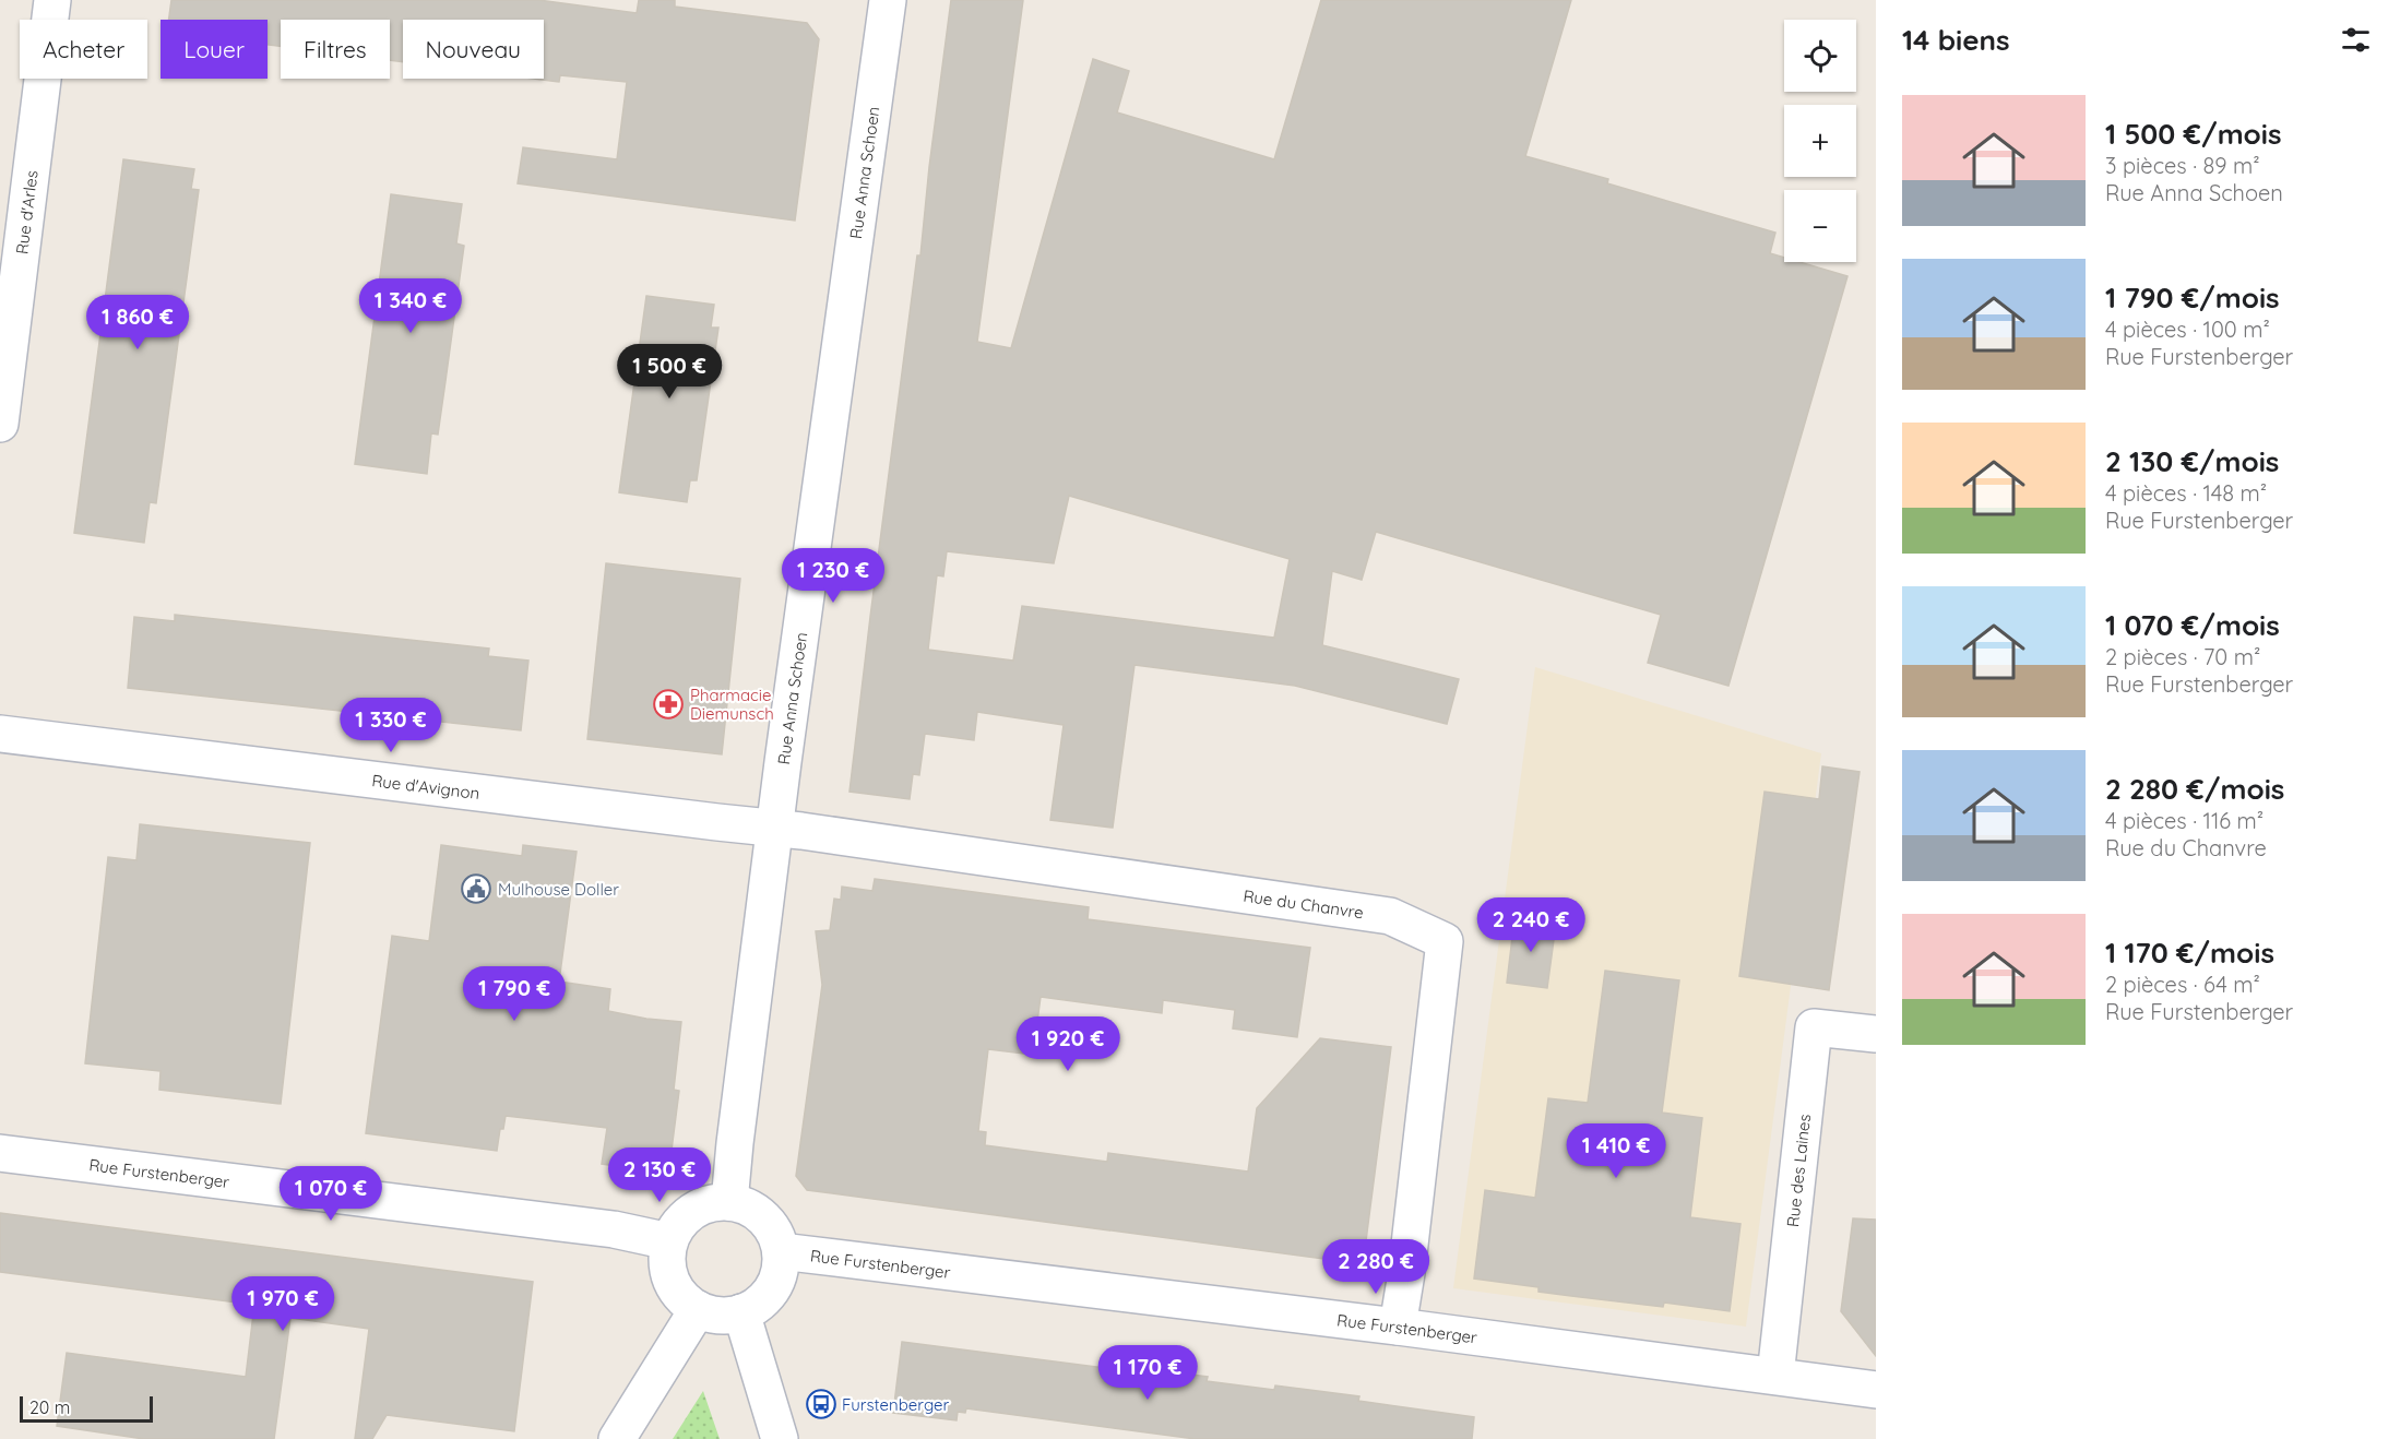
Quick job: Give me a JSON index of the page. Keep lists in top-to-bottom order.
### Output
{
  "streets": {
    "street": [
      "Rue Anna Schoen",
      "Rue d'Arles",
      "Rue d'Avignon",
      "Rue du Chanvre",
      "Rue des Laines",
      "Rue Furstenberger"
    ]
  },
  "crossings": [
    ["Rue Anna Schoen", "Rue d'Avignon"],
    ["Rue Anna Schoen", "Rue du Chanvre"],
    ["Rue Anna Schoen", "Rue Furstenberger"],
    ["Rue d'Avignon", "Rue du Chanvre"],
    ["Rue du Chanvre", "Rue Furstenberger"],
    ["Rue des Laines", "Rue Furstenberger"]
  ],
  "places": {
    "pharmacy": ["Pharmacie Diemunsch"],
    "public building": ["Mulhouse Doller"],
    "bus stop": ["Furstenberger"]
  },
  "scale_bar": "20 m",
  "page": {
    "heading": "14 biens",
    "map_buttons": ["+", "−"],
    "chip": [
      "Acheter",
      "Louer",
      "Filtres",
      "Nouveau"
    ],
    "list": [
      {
        "name": "1 500 €/mois",
        "note": "3 pièces · 89 m² · Rue Anna Schoen"
      },
      {
        "name": "1 790 €/mois",
        "note": "4 pièces · 100 m² · Rue Furstenberger"
      },
      {
        "name": "2 130 €/mois",
        "note": "4 pièces · 148 m² · Rue Furstenberger"
      },
      {
        "name": "1 070 €/mois",
        "note": "2 pièces · 70 m² · Rue Furstenberger"
      },
      {
        "name": "2 280 €/mois",
        "note": "4 pièces · 116 m² · Rue du Chanvre"
      },
      {
        "name": "1 170 €/mois",
        "note": "2 pièces · 64 m² · Rue Furstenberger"
      }
    ],
    "price": [
      "1 340 €",
      "1 860 €",
      "1 500 €",
      "1 230 €",
      "1 330 €",
      "2 240 €",
      "1 790 €",
      "1 920 €",
      "1 410 €",
      "2 130 €",
      "1 070 €",
      "2 280 €",
      "1 970 €",
      "1 170 €"
    ],
    "scale": "20 m"
  }
}
